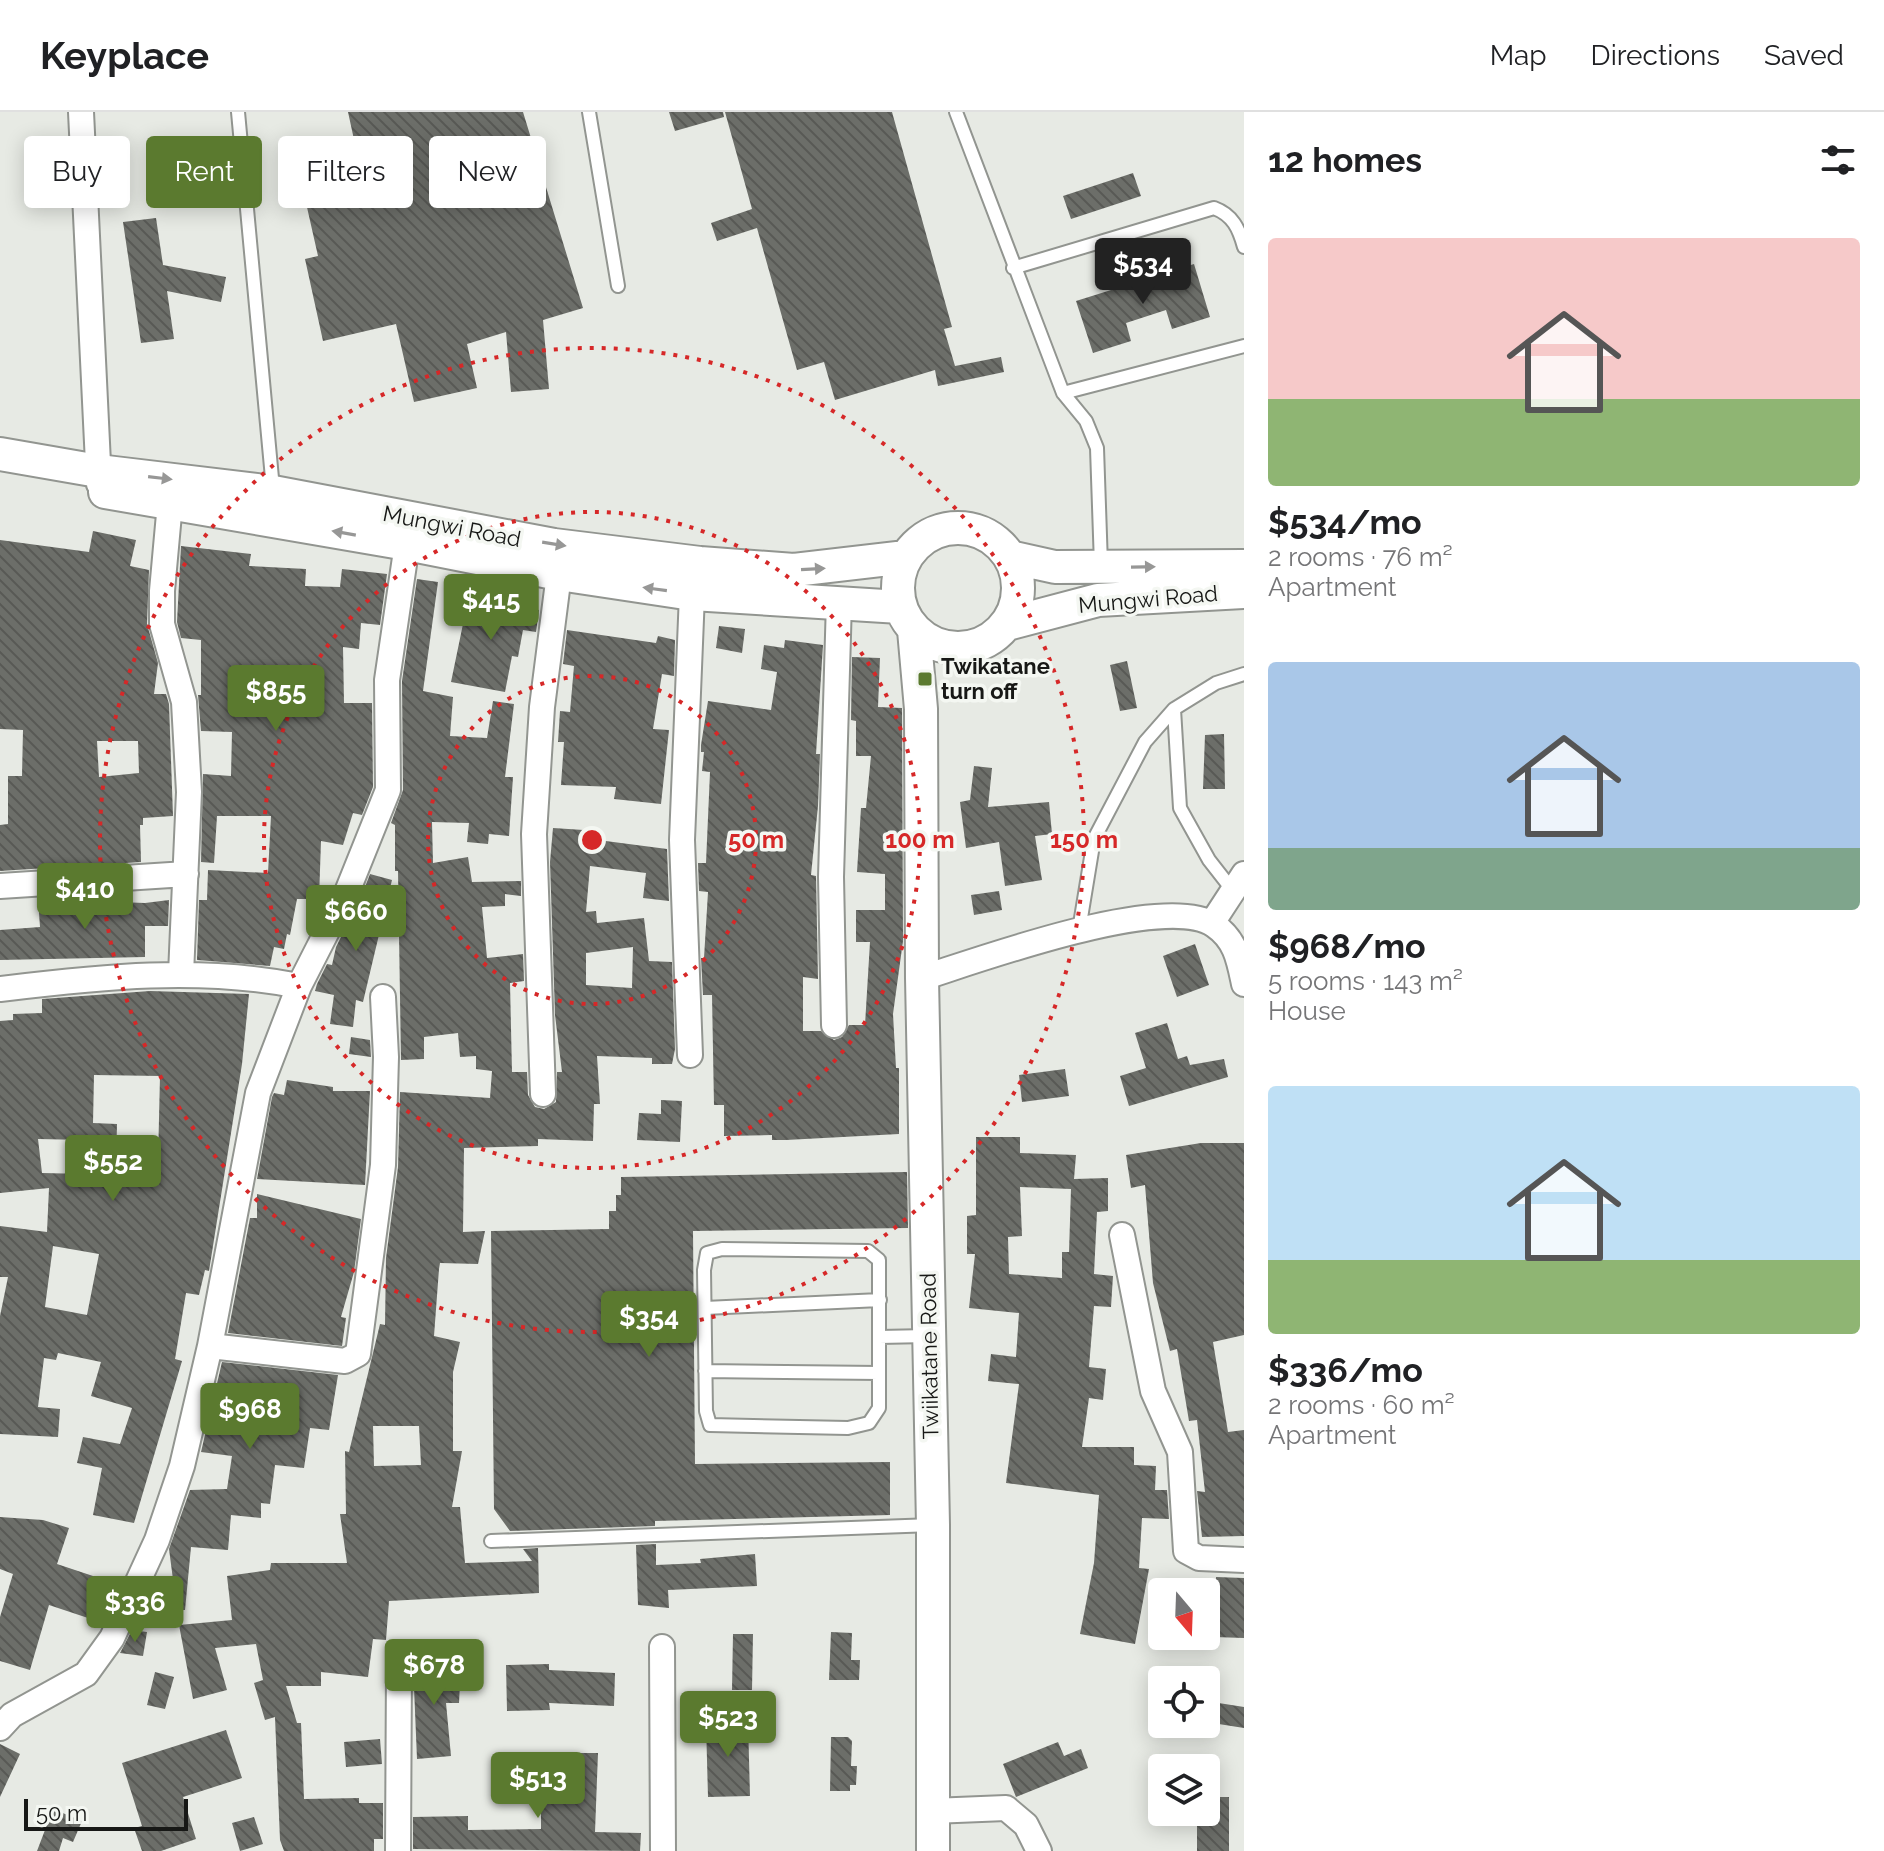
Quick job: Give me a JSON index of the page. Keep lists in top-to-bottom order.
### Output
{
  "streets": {
    "main road": ["Mungwi Road", "Twiikatane Road"]
  },
  "crossings": [
    ["Mungwi Road", "Twiikatane Road"]
  ],
  "places": {
    "transit": ["Twikatane turn off"]
  },
  "scale_bar": "50 m",
  "north": "bottom",
  "page": {
    "header": "Keyplace",
    "nav": ["Map", "Directions", "Saved"],
    "heading": "12 homes",
    "chip": [
      "Buy",
      "Rent",
      "Filters",
      "New"
    ],
    "list": [
      {
        "name": "$534/mo",
        "note": "2 rooms · 76 m² · Apartment"
      },
      {
        "name": "$968/mo",
        "note": "5 rooms · 143 m² · House"
      },
      {
        "name": "$336/mo",
        "note": "2 rooms · 60 m² · Apartment"
      }
    ],
    "price": [
      "$534",
      "$415",
      "$855",
      "$410",
      "$660",
      "$552",
      "$354",
      "$968",
      "$336",
      "$678",
      "$523",
      "$513"
    ],
    "scale": "50 m"
  },
  "rings": ["50 m", "100 m", "150 m"]
}
